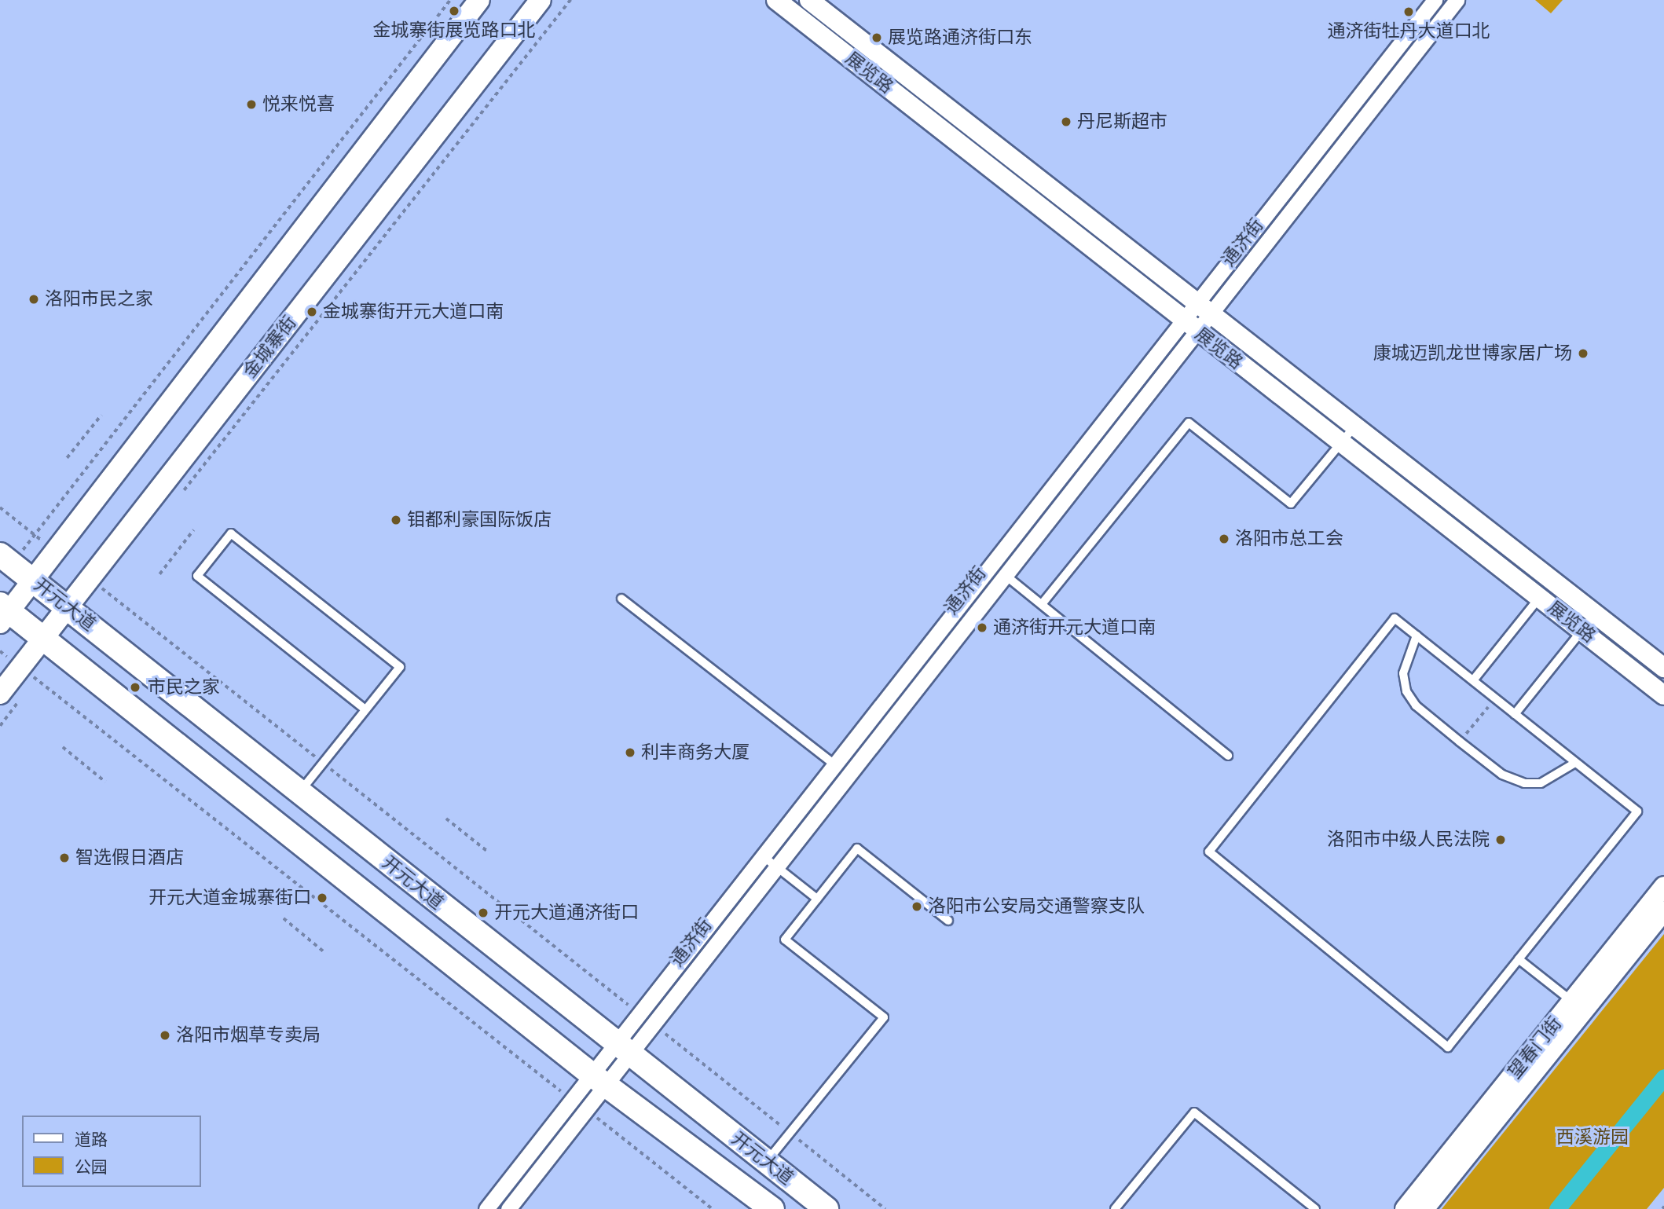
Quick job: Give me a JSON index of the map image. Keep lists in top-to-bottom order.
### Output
{
  "streets": {
    "main road": ["金城寨街", "开元大道"],
    "street": ["展览路", "通济街", "望春门街"]
  },
  "crossings": [
    ["展览路", "通济街"],
    ["通济街", "开元大道"],
    ["金城寨街", "开元大道"]
  ],
  "parks": ["西溪游园"],
  "places": [
    "金城寨街展览路口北",
    "通济街牡丹大道口北",
    "展览路通济街口东",
    "悦来悦喜",
    "丹尼斯超市",
    "洛阳市民之家",
    "金城寨街开元大道口南",
    "康城迈凯龙世博家居广场",
    "钼都利豪国际饭店",
    "洛阳市总工会",
    "通济街开元大道口南",
    "市民之家",
    "利丰商务大厦",
    "洛阳市中级人民法院",
    "智选假日酒店",
    "开元大道金城寨街口",
    "洛阳市公安局交通警察支队",
    "开元大道通济街口",
    "洛阳市烟草专卖局"
  ],
  "legend": ["道路", "公园"]
}
